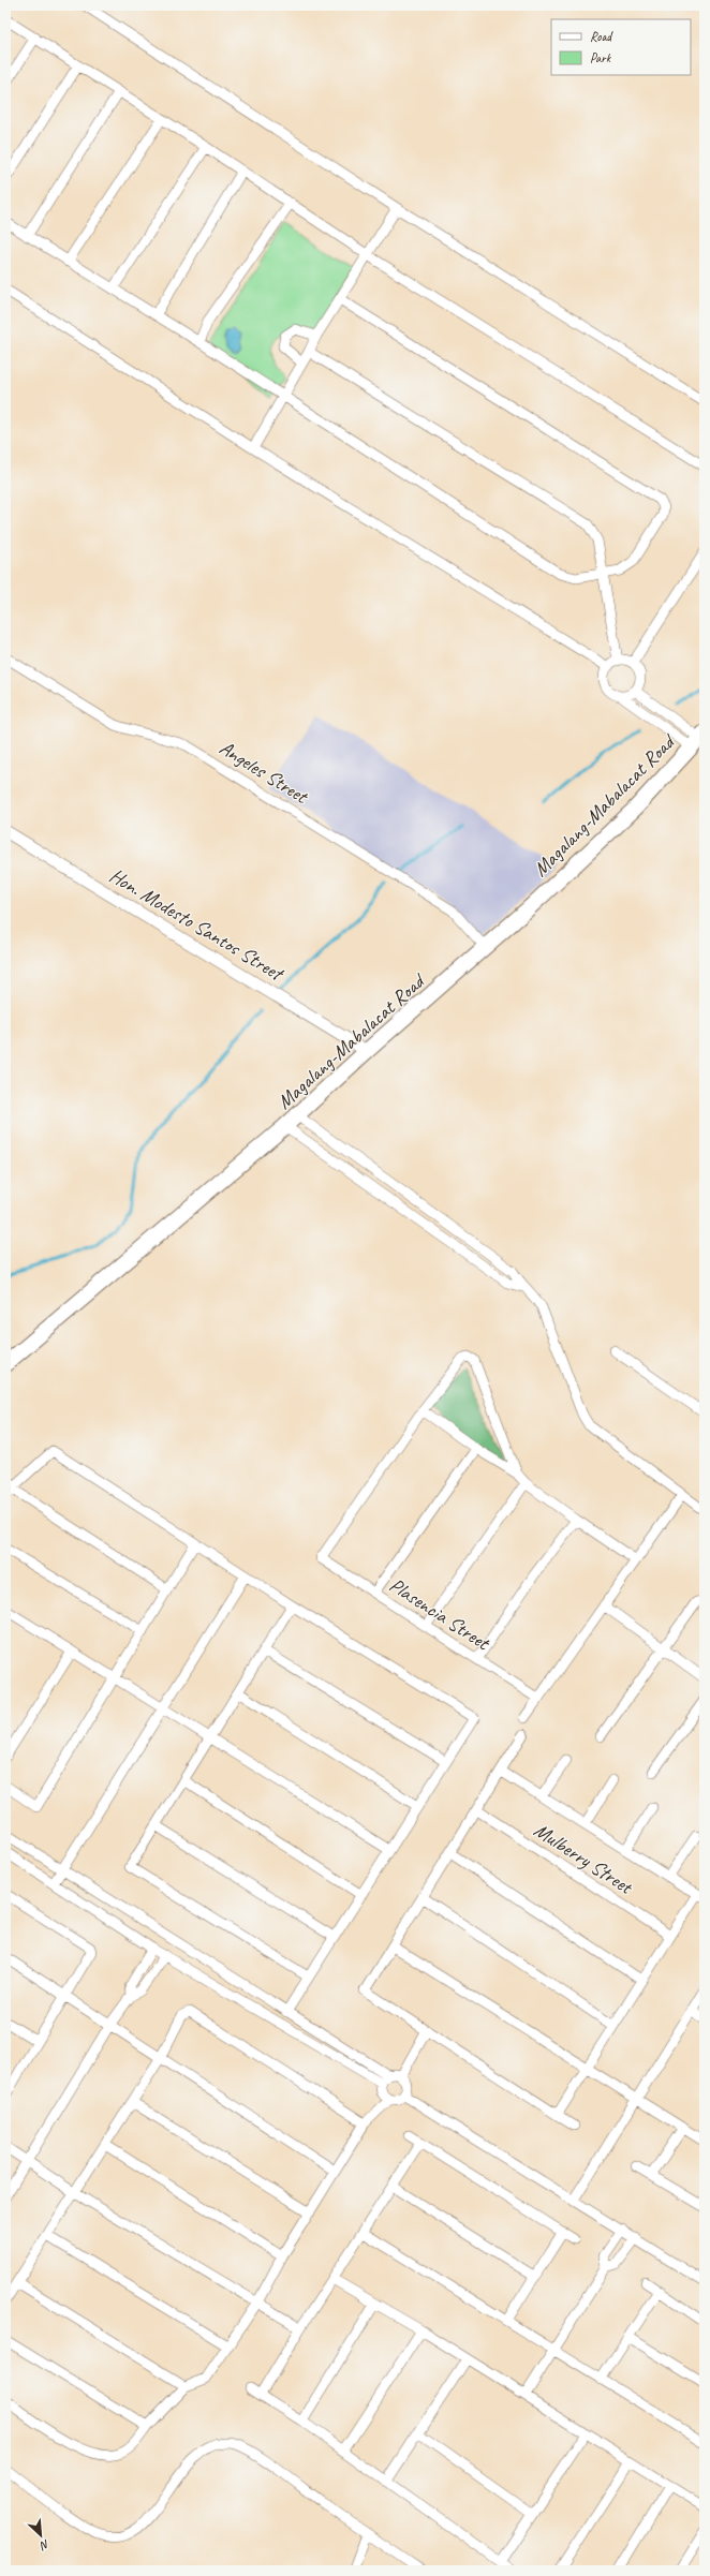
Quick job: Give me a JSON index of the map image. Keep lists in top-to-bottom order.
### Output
{
  "streets": {
    "main road": ["Magalang-Mabalacat Road"],
    "street": [
      "Angeles Street",
      "Hon. Modesto Santos Street",
      "Plasencia Street",
      "Mulberry Street"
    ]
  },
  "crossings": [
    ["Angeles Street", "Magalang-Mabalacat Road"],
    ["Magalang-Mabalacat Road", "Hon. Modesto Santos Street"]
  ],
  "legend": ["Road", "Park"],
  "north": "bottom right"
}
